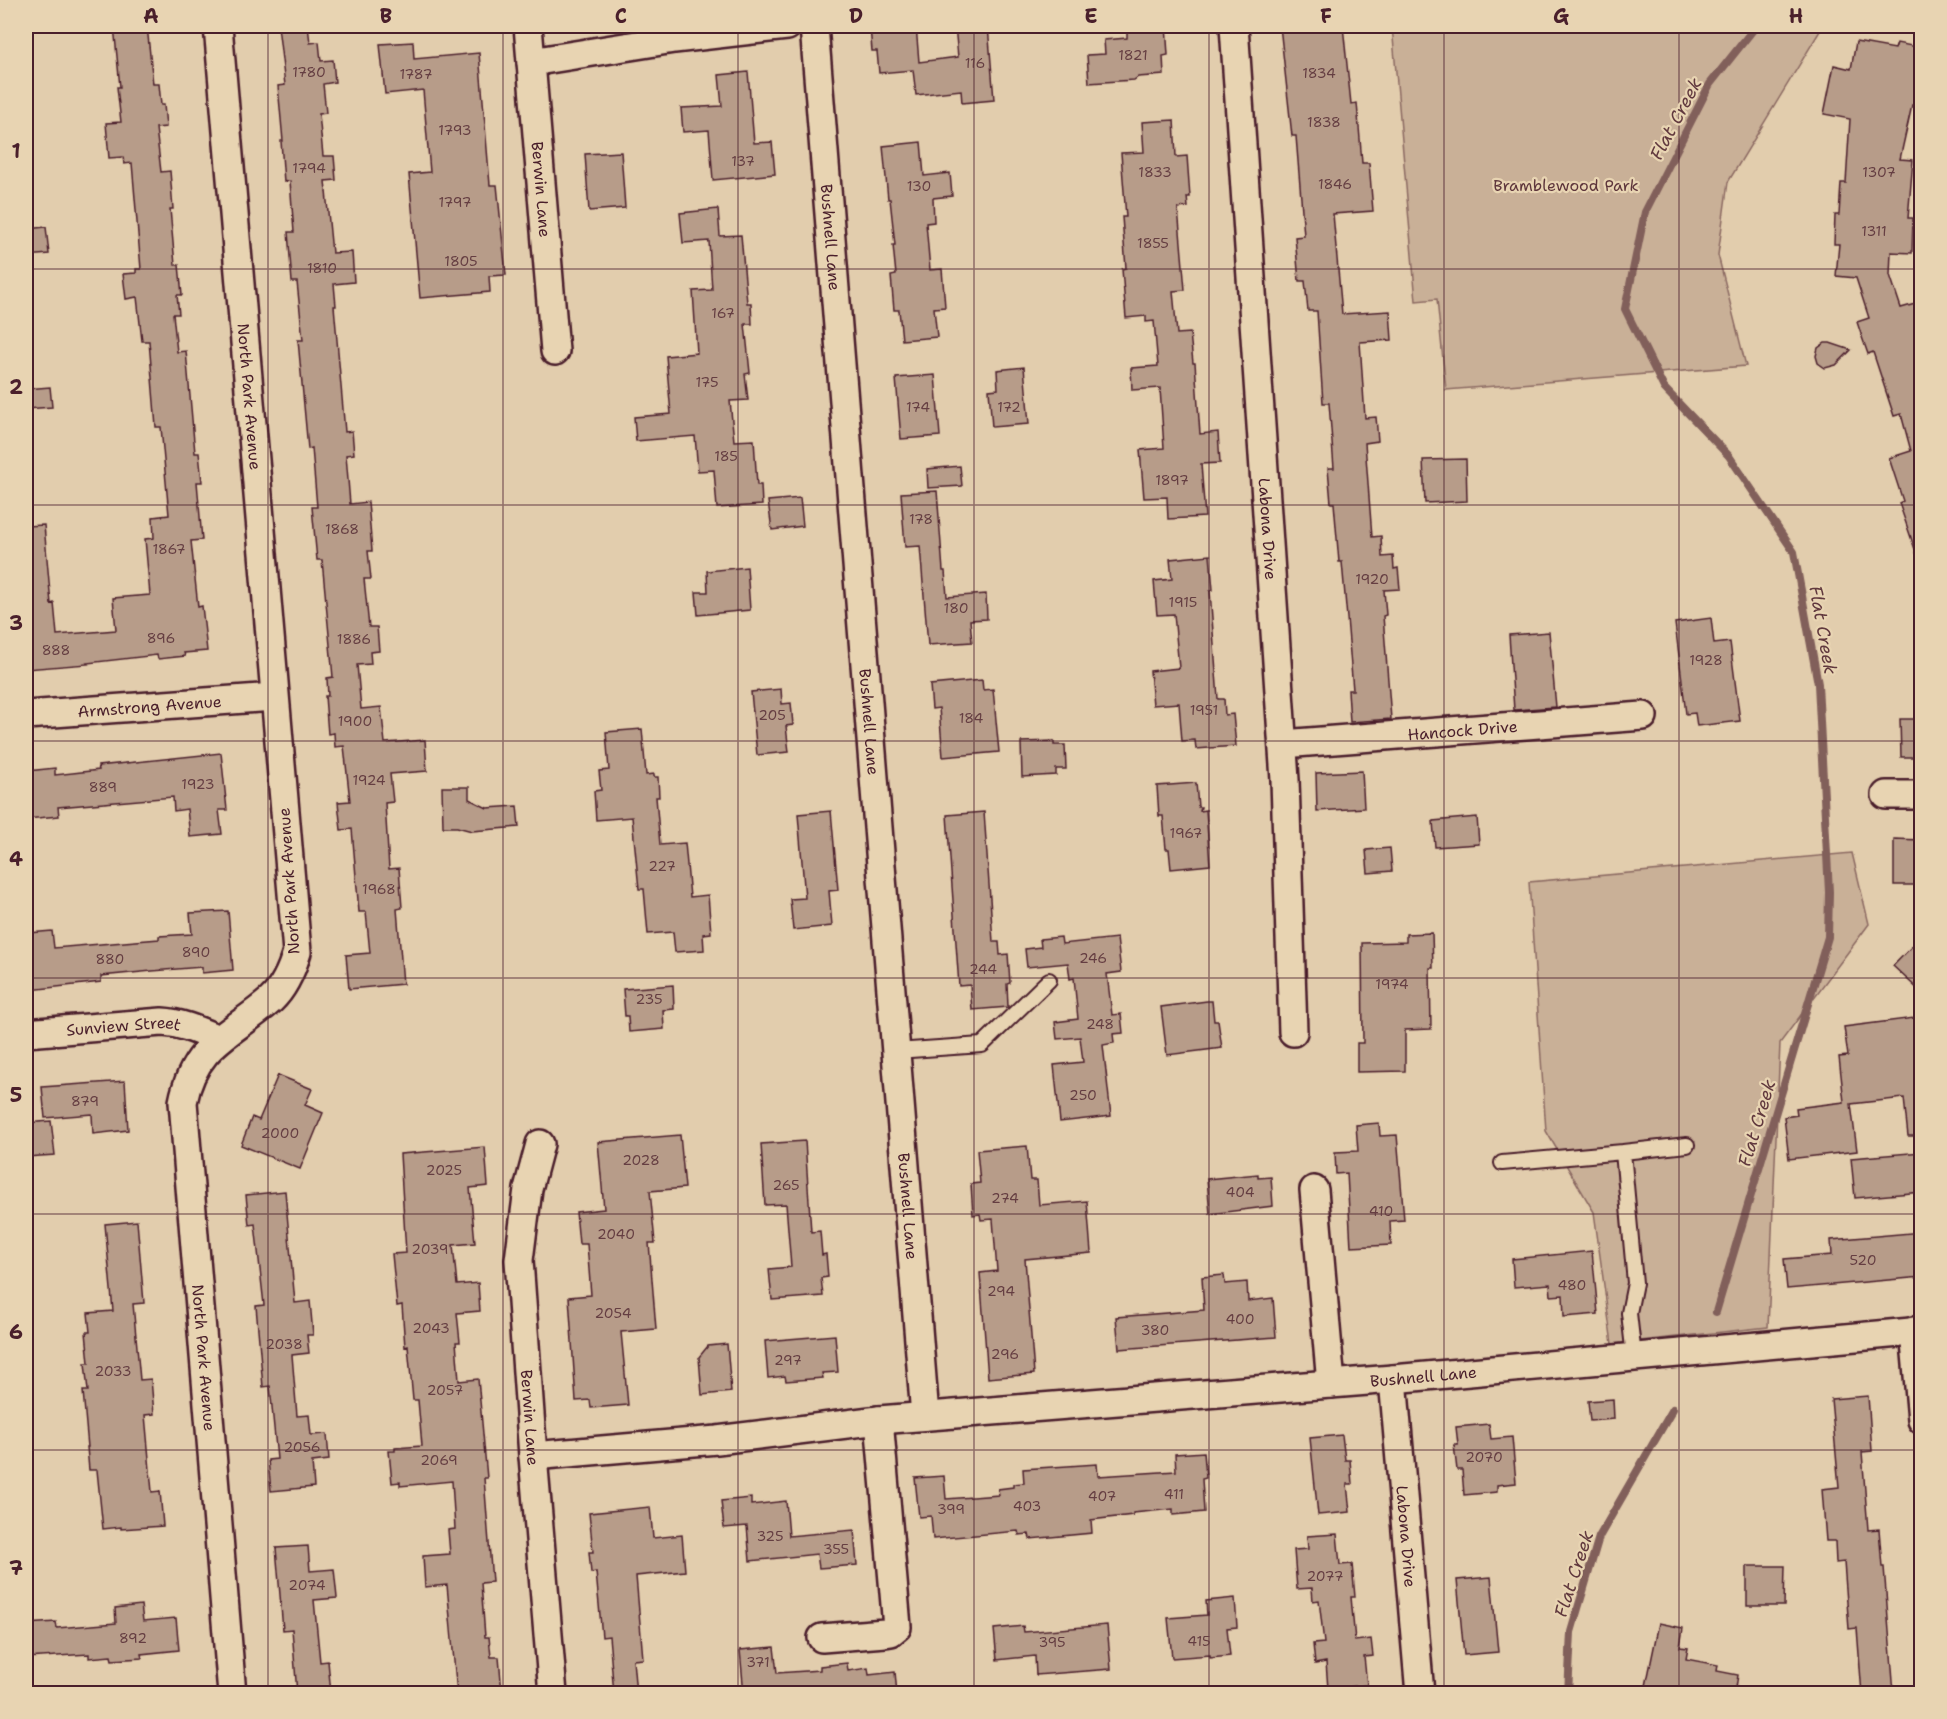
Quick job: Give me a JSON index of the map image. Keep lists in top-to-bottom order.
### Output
{
  "streets": {
    "street": [
      "Berwin Lane",
      "Bushnell Lane",
      "North Park Avenue",
      "Labona Drive",
      "Armstrong Avenue",
      "Hancock Drive",
      "Sunview Street"
    ]
  },
  "crossings": [
    ["Berwin Lane", "Bushnell Lane"],
    ["Bushnell Lane", "Labona Drive"],
    ["North Park Avenue", "Armstrong Avenue"],
    ["North Park Avenue", "Sunview Street"],
    ["Labona Drive", "Hancock Drive"]
  ],
  "water": ["Flat Creek"],
  "parks": ["Bramblewood Park"],
  "house_numbers": [
    "1821",
    "116",
    "1780",
    "1834",
    "1787",
    "1838",
    "1793",
    "137",
    "1794",
    "1833",
    "1307",
    "1846",
    "130",
    "1797",
    "1311",
    "1855",
    "1805",
    "1810",
    "167",
    "175",
    "174",
    "172",
    "185",
    "1897",
    "178",
    "1868",
    "1867",
    "1920",
    "1915",
    "180",
    "896",
    "1886",
    "888",
    "1928",
    "1951",
    "205",
    "184",
    "1900",
    "1924",
    "1923",
    "889",
    "1967",
    "227",
    "1968",
    "890",
    "246",
    "880",
    "244",
    "1974",
    "235",
    "248",
    "250",
    "879",
    "2000",
    "2028",
    "2025",
    "265",
    "404",
    "274",
    "410",
    "2040",
    "2039",
    "520",
    "480",
    "294",
    "2054",
    "400",
    "2043",
    "380",
    "2038",
    "296",
    "297",
    "2033",
    "2057",
    "2056",
    "2070",
    "2069",
    "411",
    "407",
    "403",
    "399",
    "325",
    "355",
    "2077",
    "2074",
    "892",
    "415",
    "395",
    "371"
  ],
  "grid": {
    "columns": [
      "A",
      "B",
      "C",
      "D",
      "E",
      "F",
      "G",
      "H"
    ],
    "rows": [
      "1",
      "2",
      "3",
      "4",
      "5",
      "6",
      "7"
    ]
  }
}
